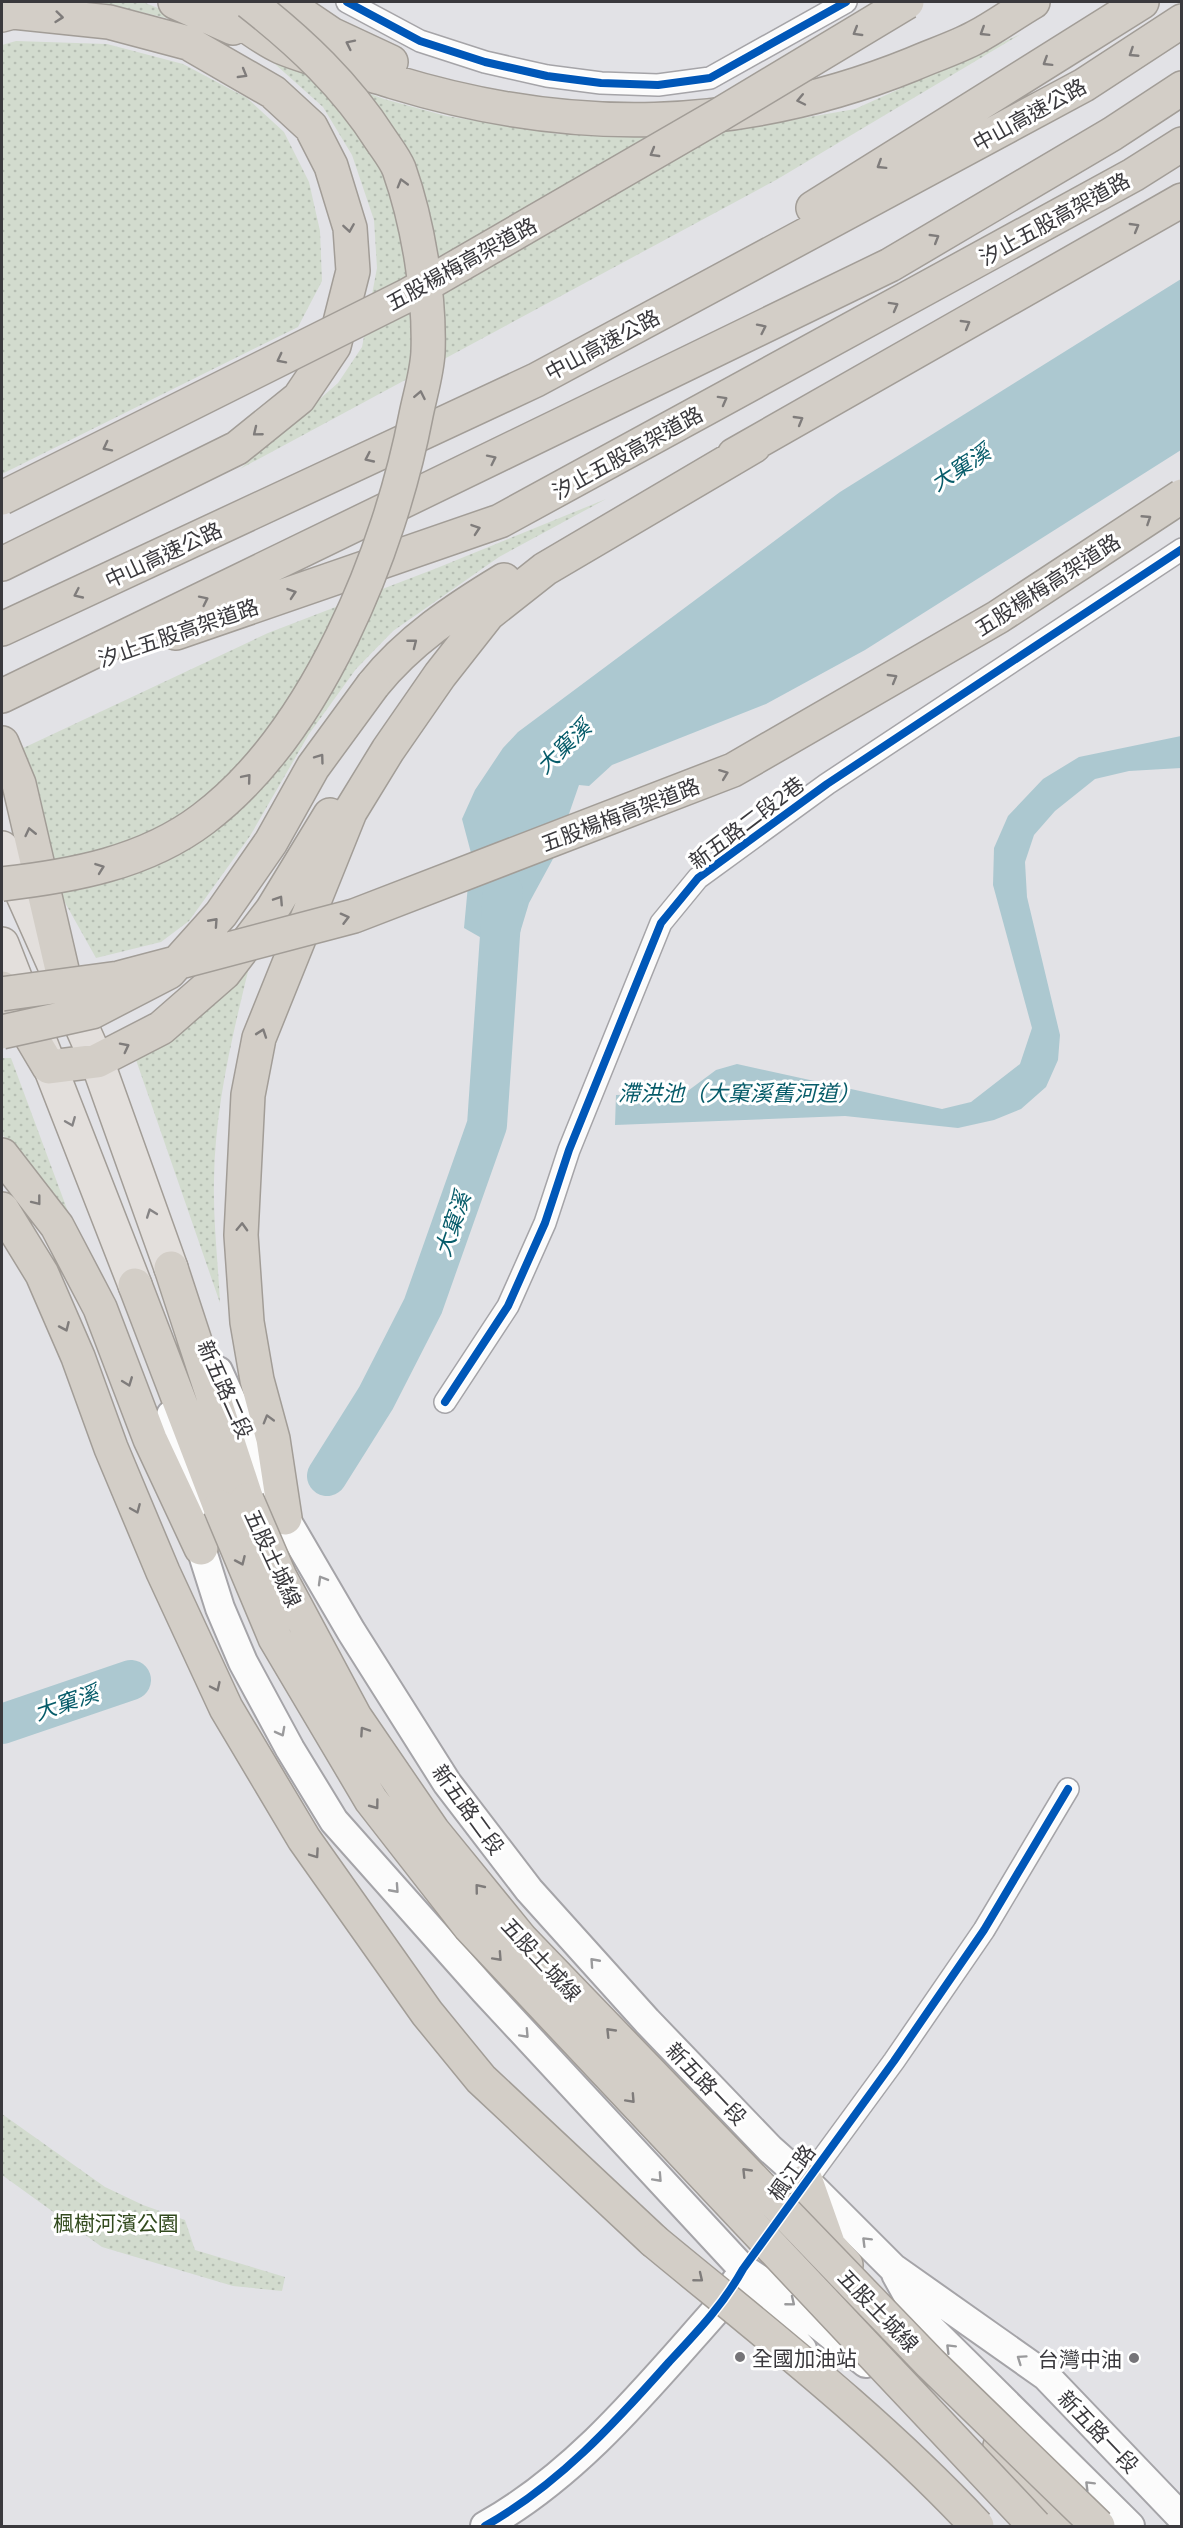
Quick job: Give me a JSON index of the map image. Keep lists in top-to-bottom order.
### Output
{
  "streets": {
    "highway": [
      "中山高速公路",
      "汐止五股高架道路",
      "五股楊梅高架道路",
      "五股土城線"
    ],
    "main road": ["新五路二段", "新五路一段", "楓江路"],
    "street": ["新五路二段2巷"]
  },
  "crossings": [
    ["新五路二段", "五股土城線"],
    ["新五路二段", "新五路一段"],
    ["新五路一段", "楓江路"]
  ],
  "water": ["大窠溪", "滯洪池（大窠溪舊河道）"],
  "parks": ["楓樹河濱公園"],
  "places": ["全國加油站", "台灣中油"]
}
